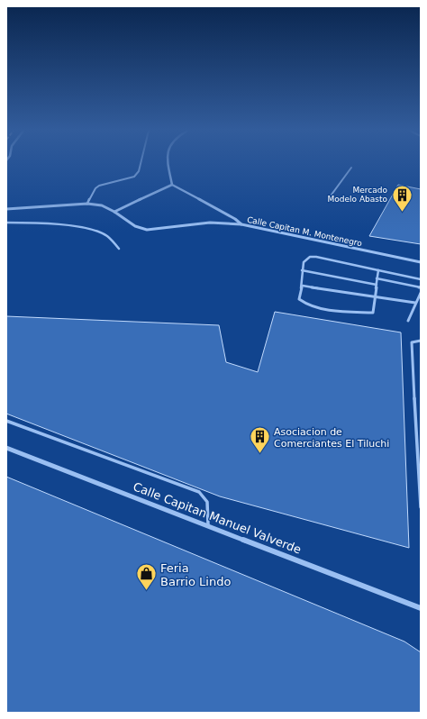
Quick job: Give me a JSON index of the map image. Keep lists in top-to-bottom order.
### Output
{
  "streets": {
    "street": ["Calle Capitan M. Montenegro", "Calle Capitan Manuel Valverde"]
  },
  "places": {
    "building": ["Mercado Modelo Abasto", "Asociacion de Comerciantes El Tiluchi"],
    "shop": ["Feria Barrio Lindo"]
  }
}
